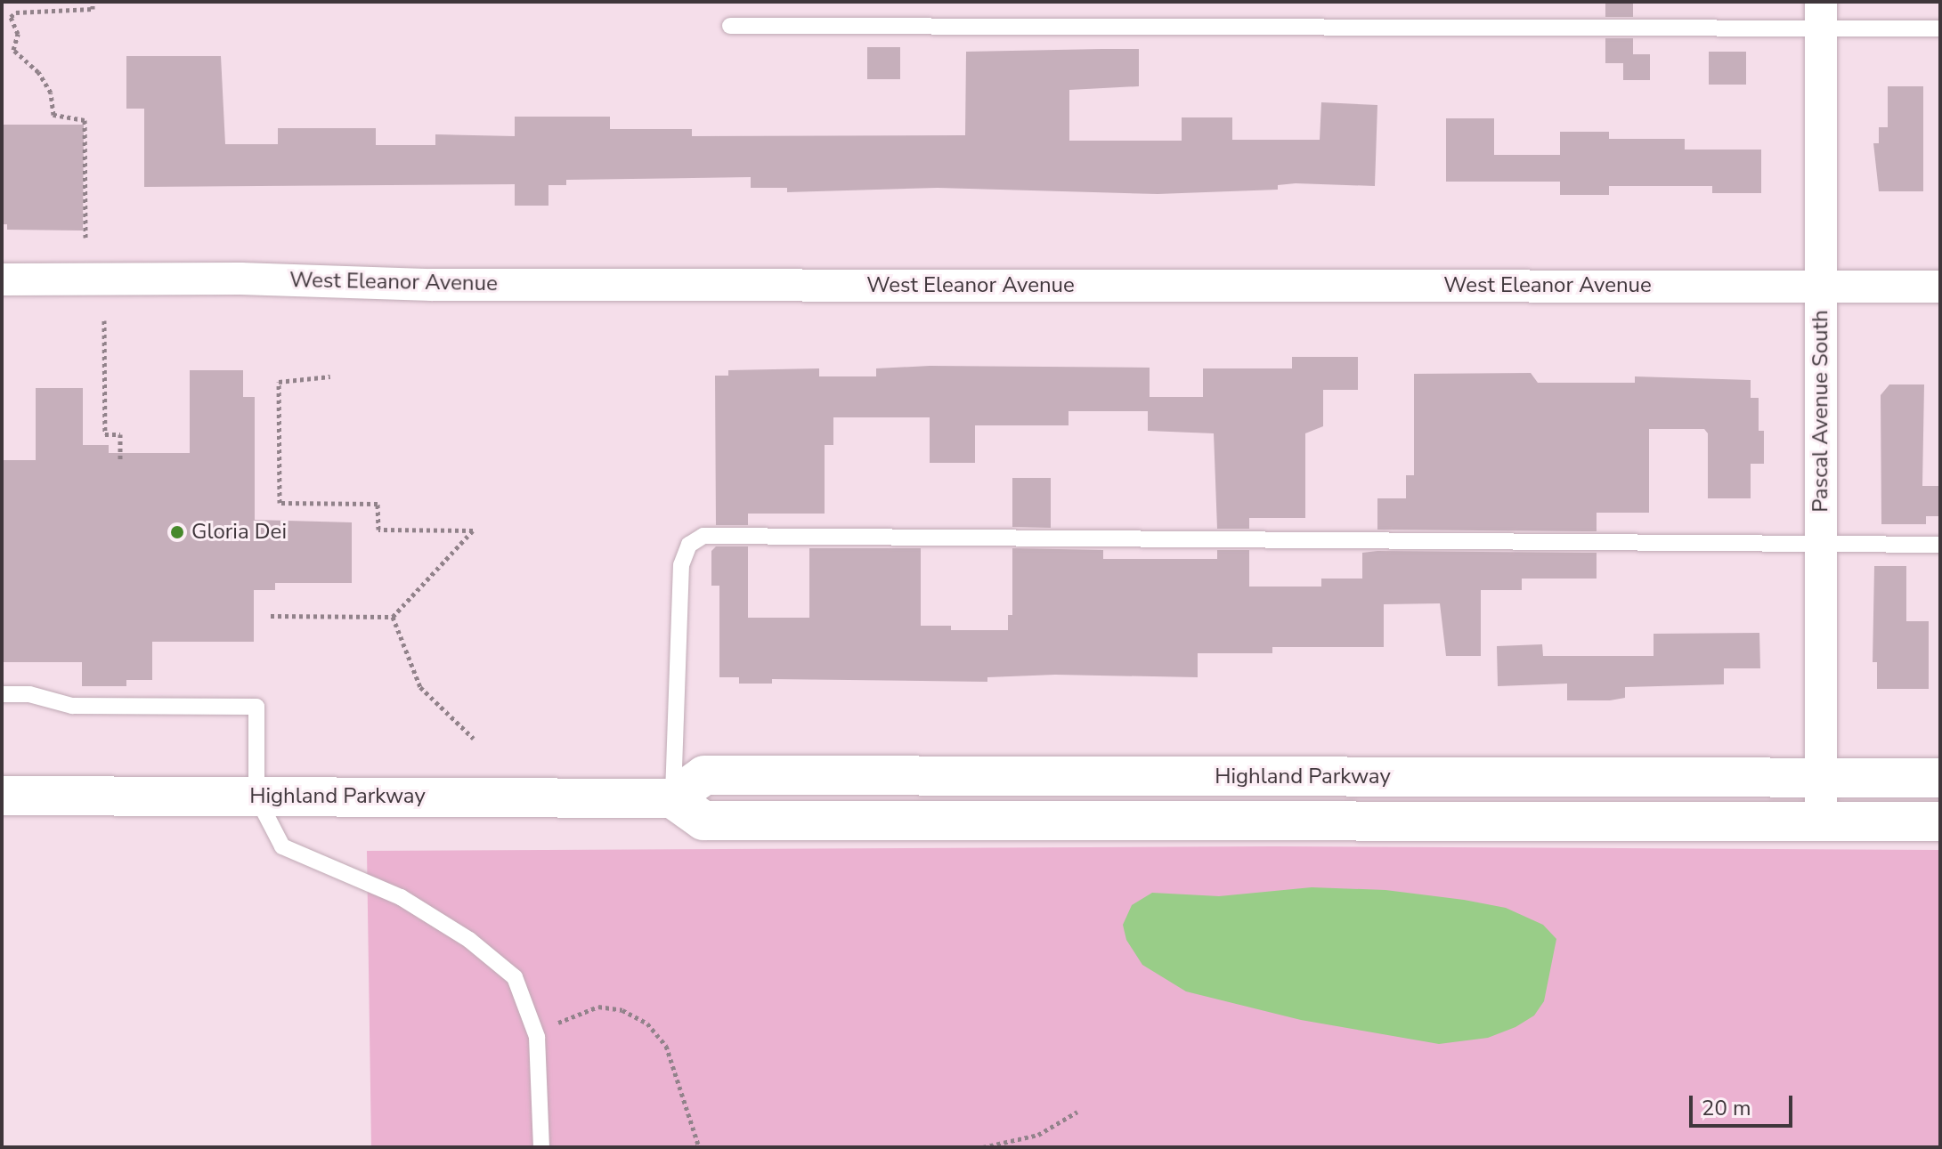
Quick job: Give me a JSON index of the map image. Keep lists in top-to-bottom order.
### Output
{
  "streets": {
    "street": ["West Eleanor Avenue", "Pascal Avenue South", "Highland Parkway"]
  },
  "crossings": [
    ["West Eleanor Avenue", "Pascal Avenue South"],
    ["Pascal Avenue South", "Highland Parkway"]
  ],
  "places": ["Gloria Dei"],
  "scale_bar": "20 m"
}
